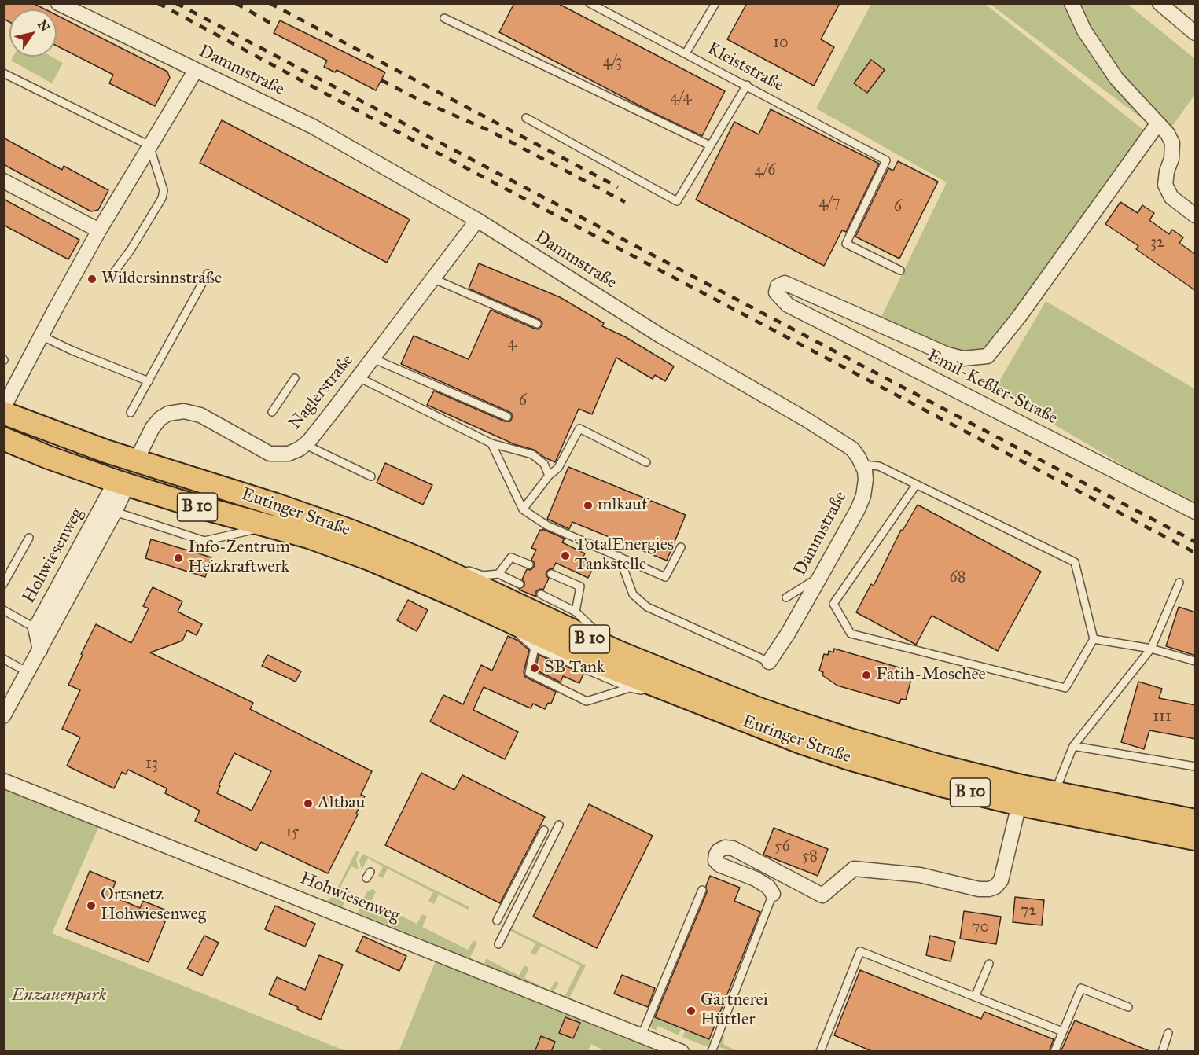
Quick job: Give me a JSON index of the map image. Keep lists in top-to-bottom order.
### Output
{
  "streets": {
    "main road": ["B 10", "Eutinger Straße"],
    "street": [
      "Dammstraße",
      "Emil-Keßler-Straße",
      "Naglerstraße",
      "Hohwiesenweg"
    ],
    "lane": ["Kleiststraße"]
  },
  "crossings": [
    ["Dammstraße", "Naglerstraße"],
    ["Naglerstraße", "Eutinger Straße"],
    ["Eutinger Straße", "Hohwiesenweg"]
  ],
  "parks": ["Enzauenpark"],
  "places": [
    "Wildersinnstraße",
    "mlkauf",
    "TotalEnergies Tankstelle",
    "Info-Zentrum Heizkraftwerk",
    "SB Tank",
    "Fatih-Moschee",
    "Altbau",
    "Ortsnetz Hohwiesenweg",
    "Gärtnerei Hüttler"
  ],
  "house_numbers": [
    "10",
    "4/3",
    "4/4",
    "4/6",
    "4/7",
    "6",
    "32",
    "4",
    "6",
    "68",
    "111",
    "13",
    "15",
    "56",
    "58",
    "72",
    "70"
  ],
  "north": "top right"
}
